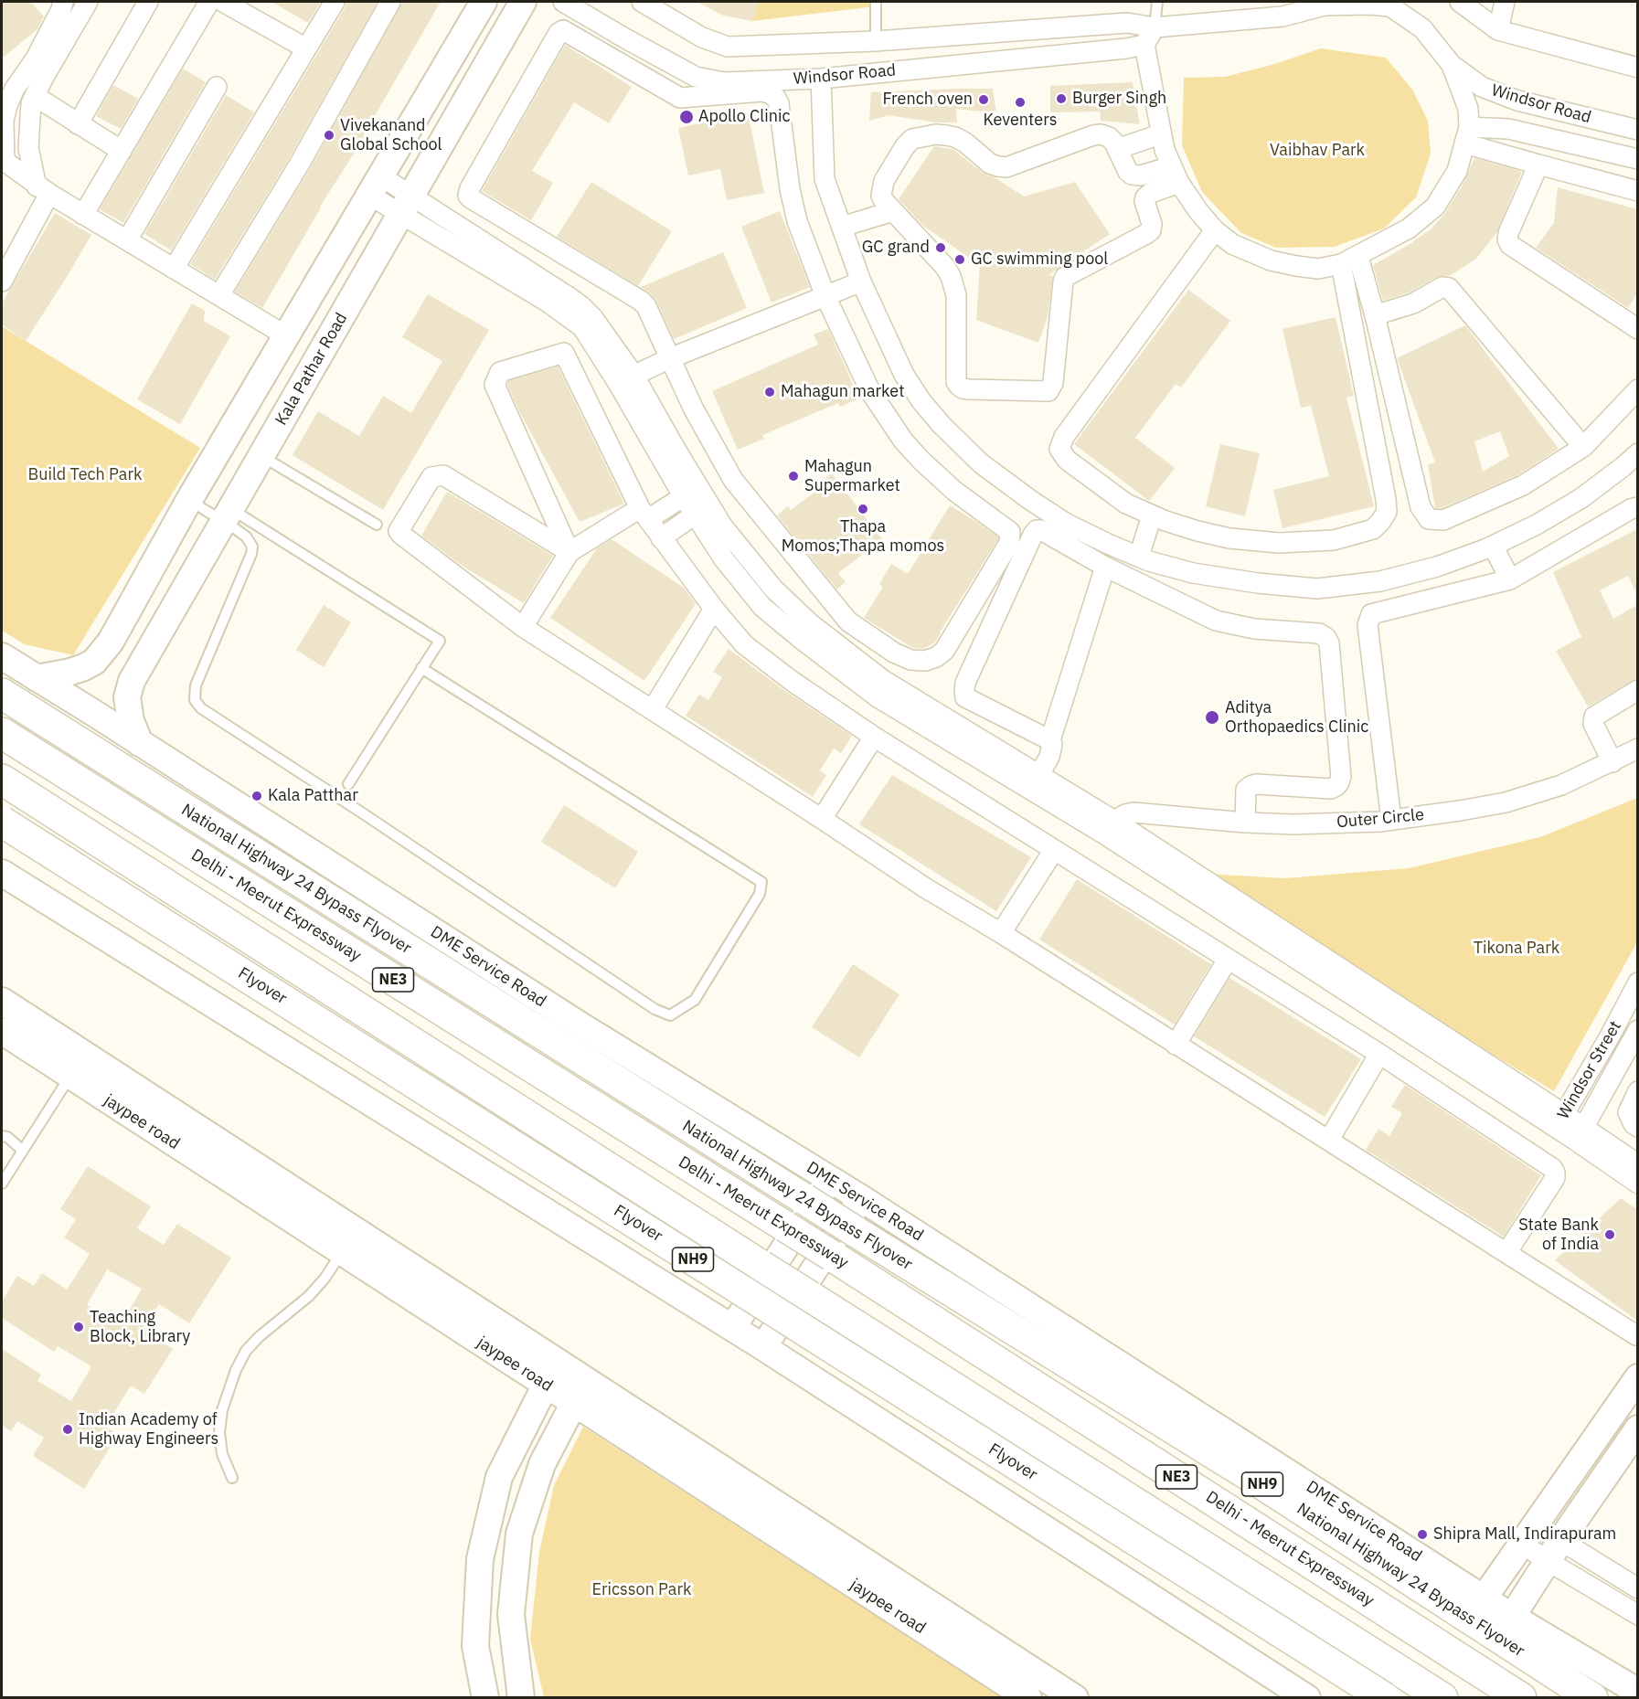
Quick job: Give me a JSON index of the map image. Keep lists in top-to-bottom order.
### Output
{
  "streets": {
    "highway": [
      "National Highway 24 Bypass Flyover",
      "Delhi - Meerut Expressway",
      "NE3",
      "Flyover",
      "NH9"
    ],
    "street": [
      "Windsor Road",
      "Kala Pathar Road",
      "Outer Circle",
      "DME Service Road",
      "Windsor Street",
      "jaypee road"
    ]
  },
  "crossings": [
    ["Kala Pathar Road", "DME Service Road"]
  ],
  "parks": [
    "Vaibhav Park",
    "Build Tech Park",
    "Tikona Park",
    "Ericsson Park"
  ],
  "places": [
    "Burger Singh",
    "French oven",
    "Keventers",
    "Apollo Clinic",
    "Vivekanand Global School",
    "GC grand",
    "GC swimming pool",
    "Mahagun market",
    "Mahagun Supermarket",
    "Thapa Momos;Thapa momos",
    "Aditya Orthopaedics Clinic",
    "Kala Patthar",
    "State Bank of India",
    "Teaching Block, Library",
    "Indian Academy of Highway Engineers",
    "Shipra Mall, Indirapuram"
  ]
}
